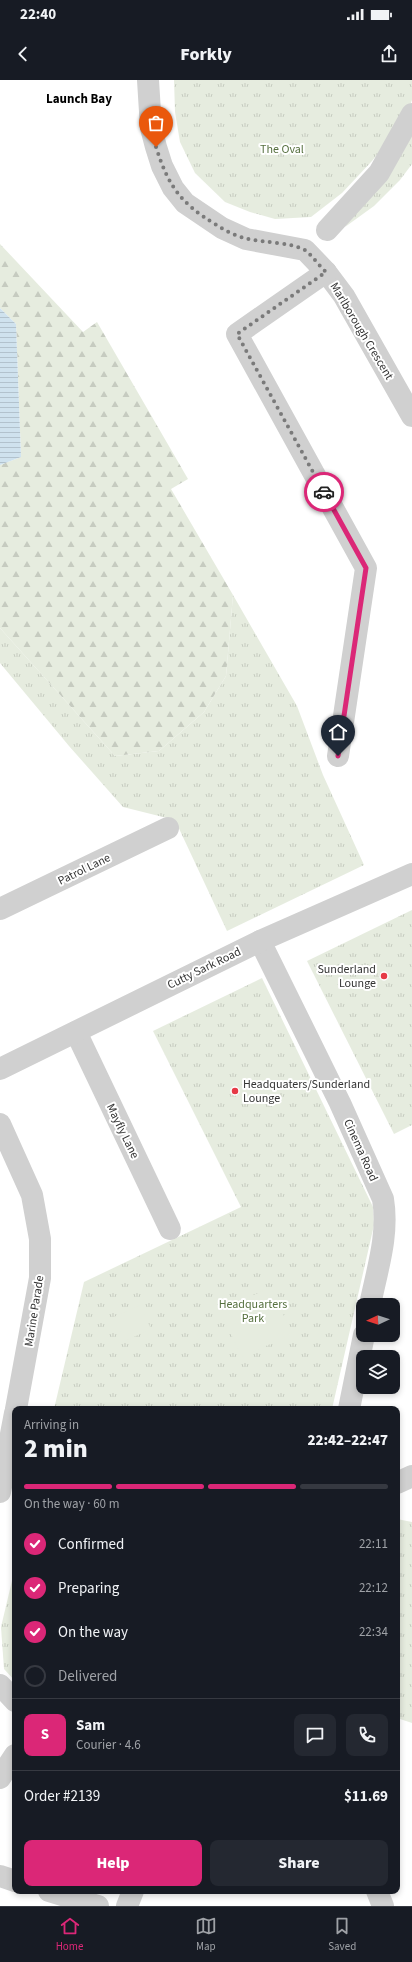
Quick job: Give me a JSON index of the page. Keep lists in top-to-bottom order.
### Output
{
  "streets": {
    "street": [
      "Marlborough Crescent",
      "Patrol Lane",
      "Cutty Sark Road",
      "Mayfly Lane",
      "Cinema Road",
      "Marine Parade"
    ]
  },
  "crossings": [
    ["Cutty Sark Road", "Mayfly Lane"],
    ["Cutty Sark Road", "Cinema Road"]
  ],
  "districts": ["Launch Bay"],
  "parks": ["The Oval", "Headquarters Park"],
  "places": ["Sunderland Lounge", "Headquaters/Sunderland Lounge"],
  "north": "left",
  "page": {
    "status": "22:40",
    "header": "Forkly",
    "heading": ["2 min", "Arriving in", "22:42–22:47"],
    "panel": [
      "Sam",
      "Courier · 4.6",
      "Order #2139",
      "$11.69"
    ],
    "bar": "On the way · 60 m",
    "list": [
      ["Confirmed", "22:11"],
      ["Preparing", "22:12"],
      ["On the way", "22:34"],
      "Delivered"
    ],
    "round": "S",
    "buttons": ["Help", "Share"],
    "tabs": ["Home", "Map", "Saved"]
  }
}
